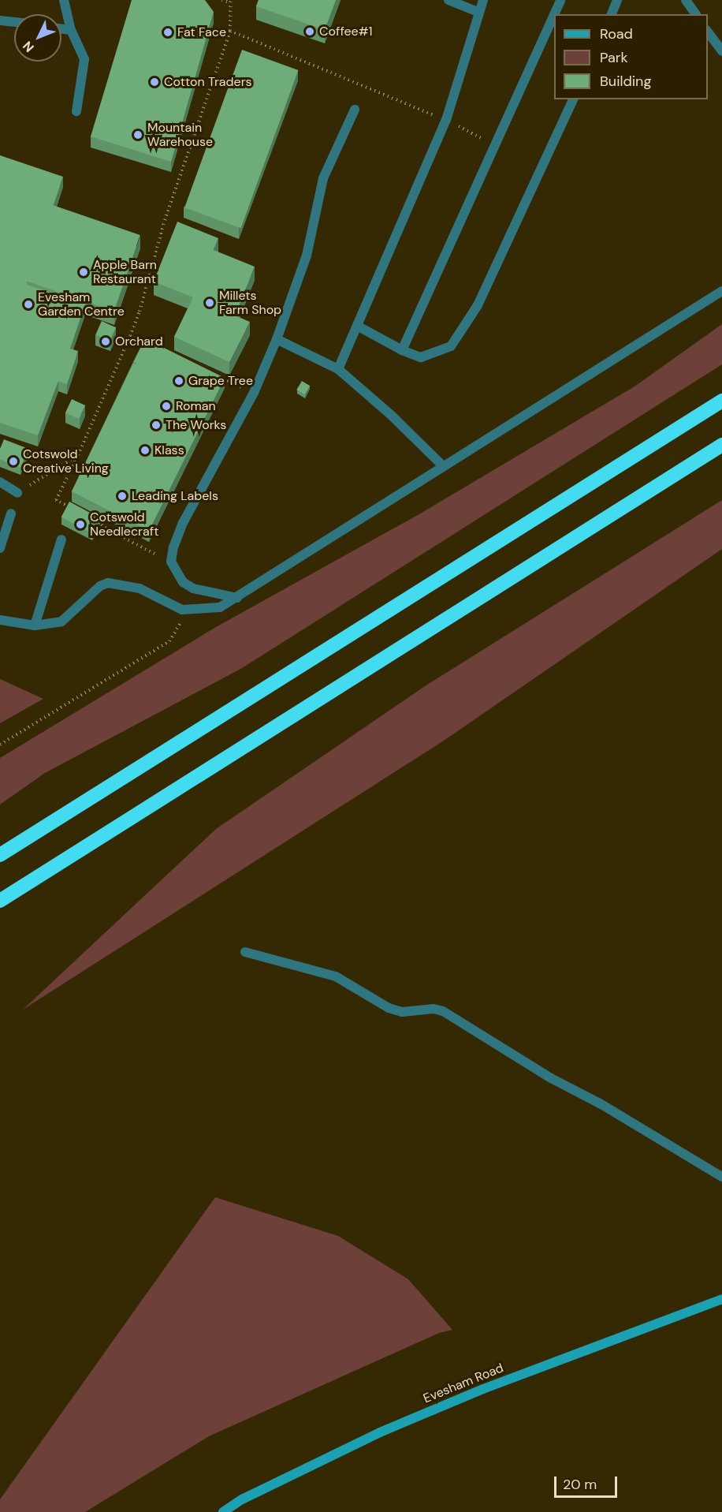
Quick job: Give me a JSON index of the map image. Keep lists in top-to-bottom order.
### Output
{
  "streets": {
    "main road": ["Evesham Road"]
  },
  "places": [
    "Coffee#1",
    "Fat Face",
    "Cotton Traders",
    "Mountain Warehouse",
    "Apple Barn Restaurant",
    "Millets Farm Shop",
    "Evesham Garden Centre",
    "Orchard",
    "Grape Tree",
    "Roman",
    "The Works",
    "Klass",
    "Cotswold Creative Living",
    "Leading Labels",
    "Cotswold Needlecraft"
  ],
  "legend": ["Road", "Park", "Building"],
  "scale_bar": "20 m",
  "north": "bottom left"
}
